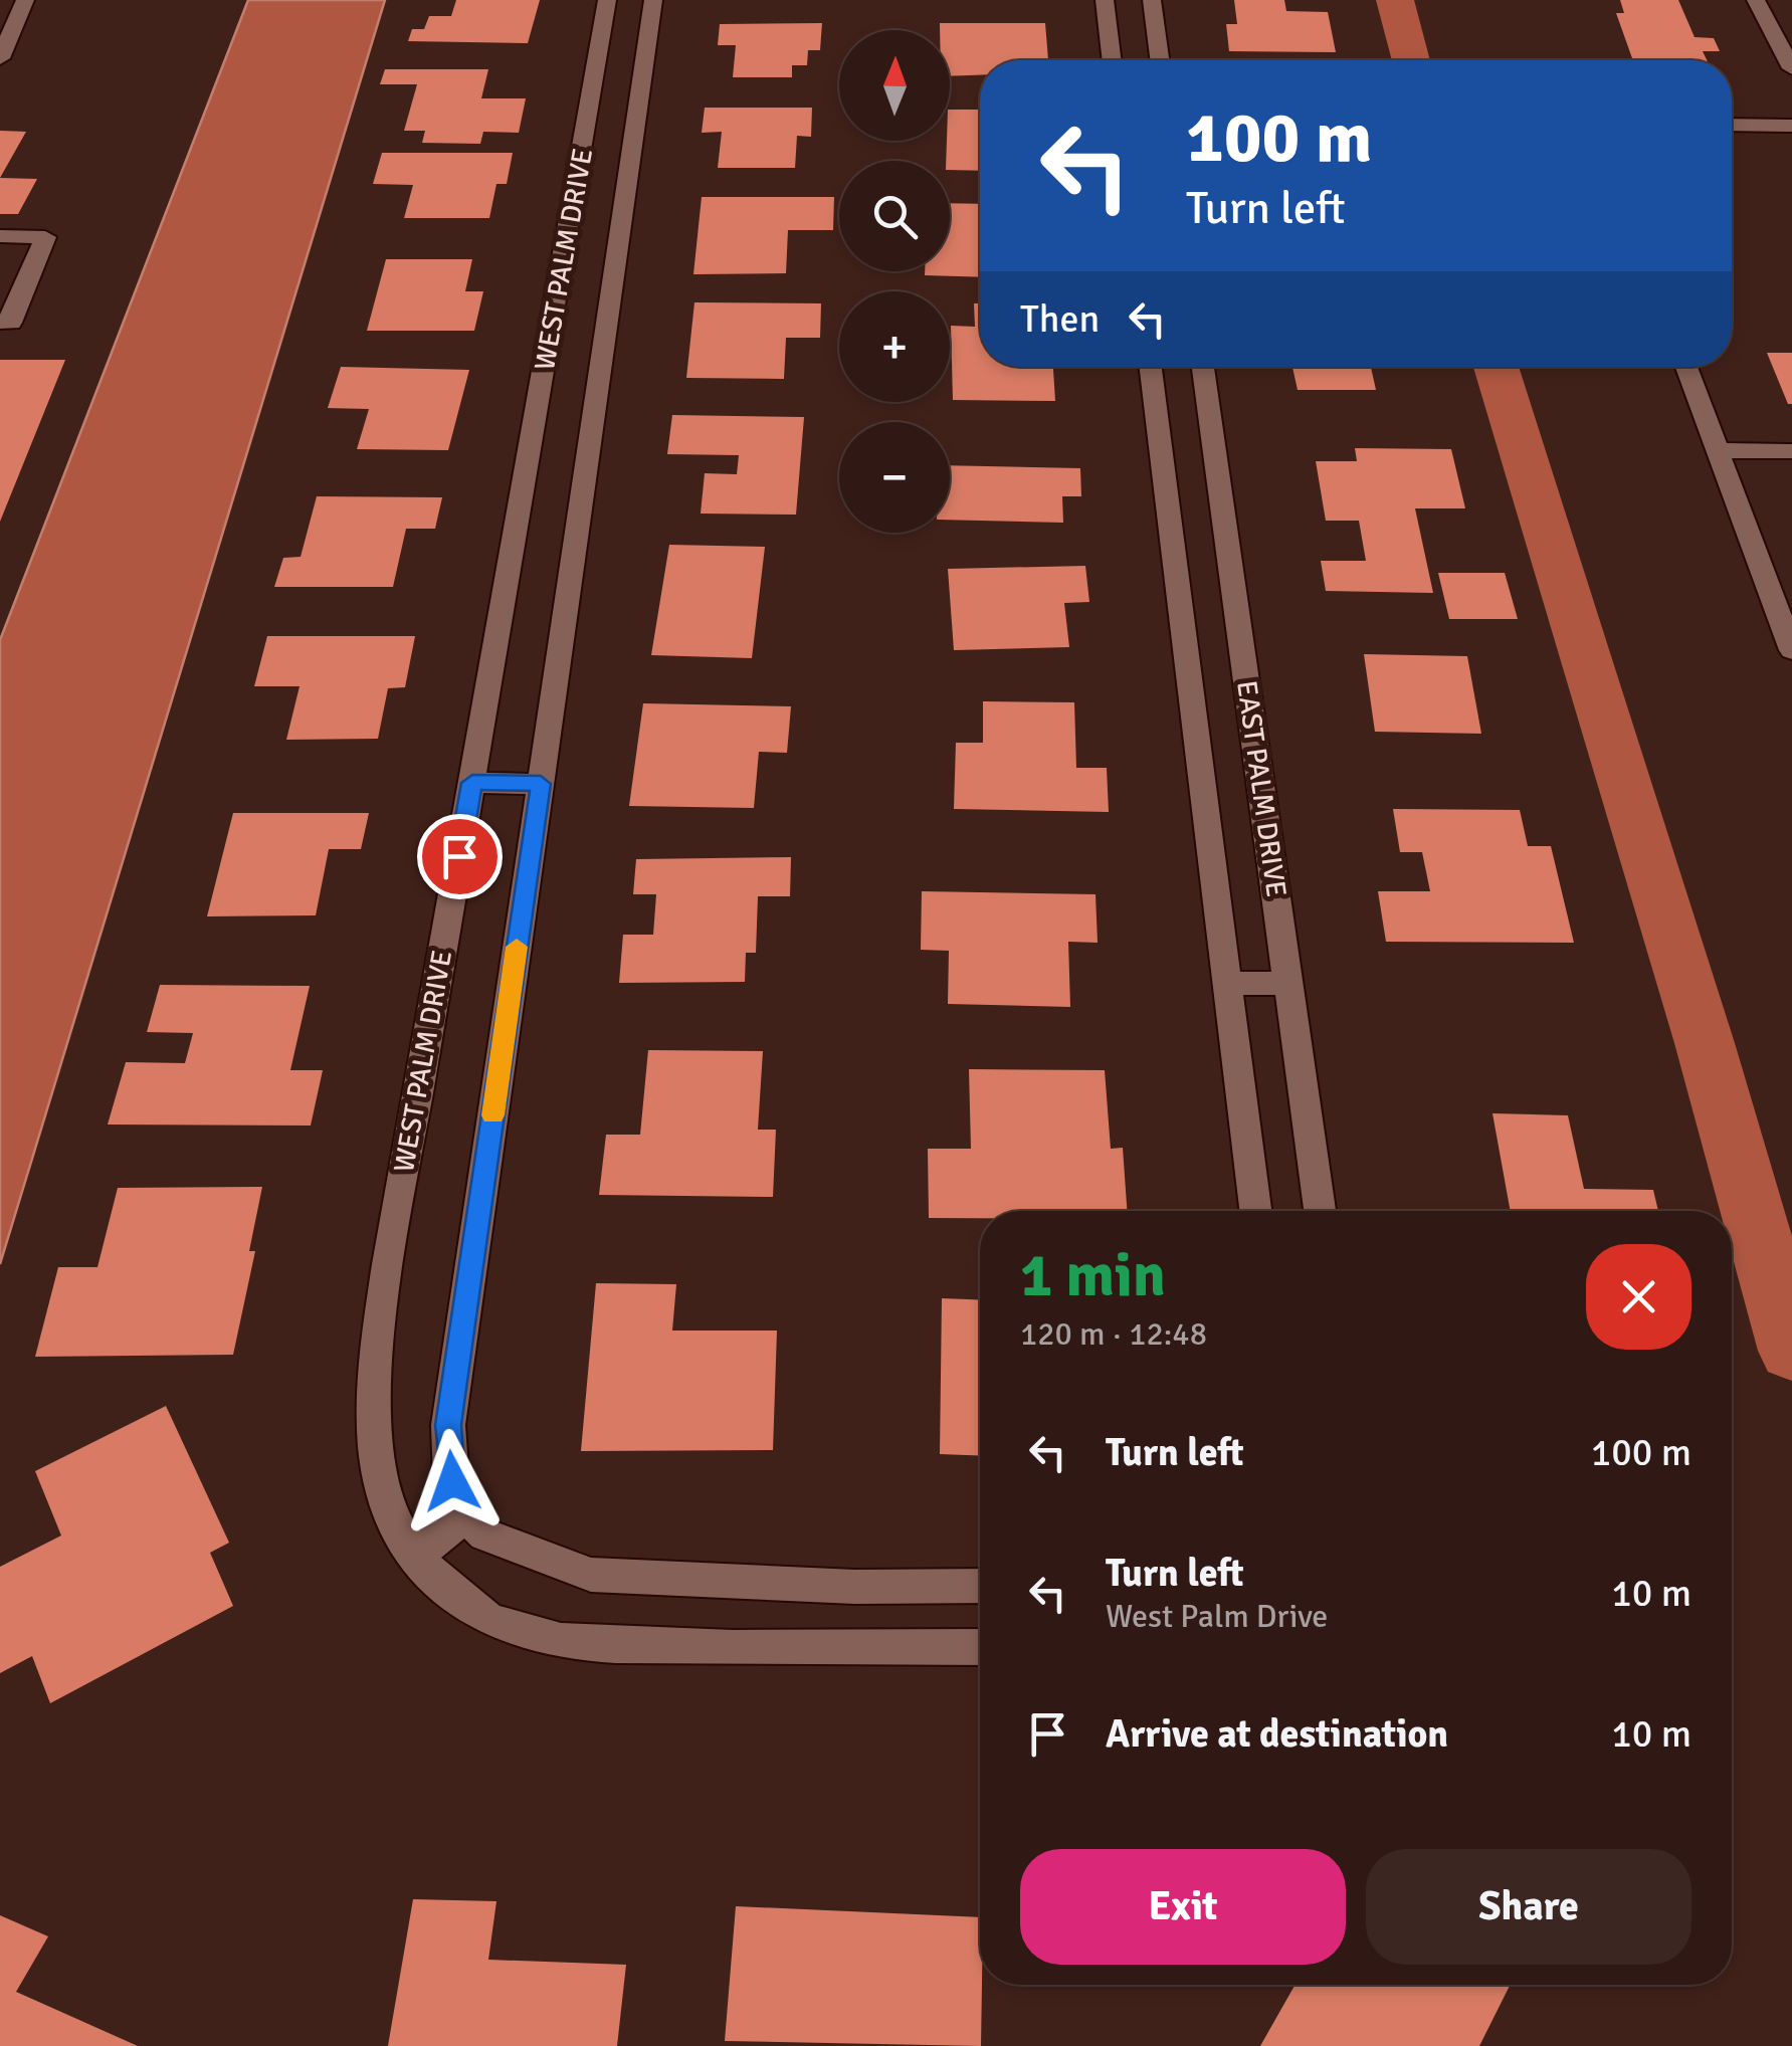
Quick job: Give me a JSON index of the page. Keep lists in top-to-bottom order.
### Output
{
  "streets": {
    "street": ["WEST PALM DRIVE", "EAST PALM DRIVE"]
  },
  "north": "top",
  "page": {
    "map_buttons": ["+", "−"],
    "turn": ["100 m", "Turn left"],
    "then": "Then",
    "heading": ["1 min", "120 m · 12:48"],
    "list": [
      {
        "name": "Turn left",
        "value": "100 m"
      },
      {
        "name": "Turn left",
        "note": "West Palm Drive",
        "value": "10 m"
      },
      {
        "name": "Arrive at destination",
        "value": "10 m"
      }
    ],
    "buttons": ["Exit", "Share"]
  }
}
